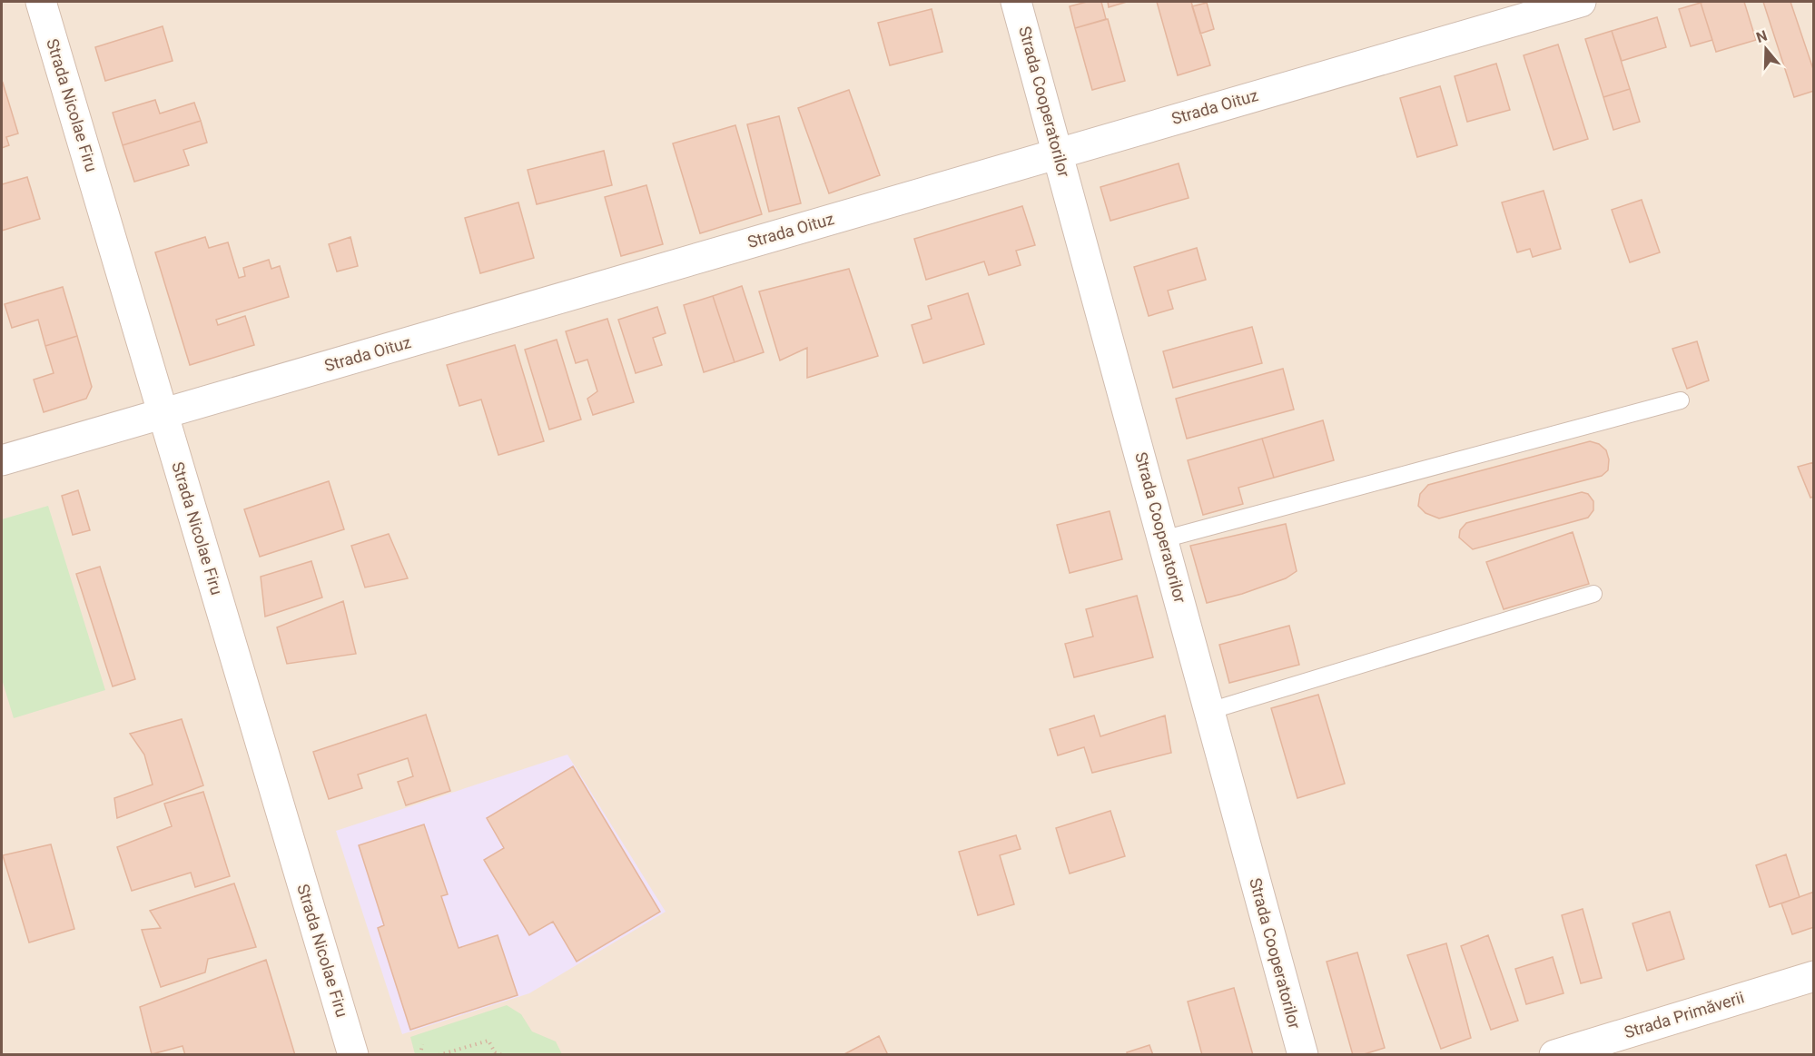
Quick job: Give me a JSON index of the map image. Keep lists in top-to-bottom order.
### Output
{
  "streets": {
    "street": [
      "Strada Cooperatorilor",
      "Strada Nicolae Firu",
      "Strada Oituz",
      "Strada Primăverii"
    ]
  },
  "crossings": [
    ["Strada Cooperatorilor", "Strada Oituz"],
    ["Strada Nicolae Firu", "Strada Oituz"]
  ],
  "north": "top"
}
